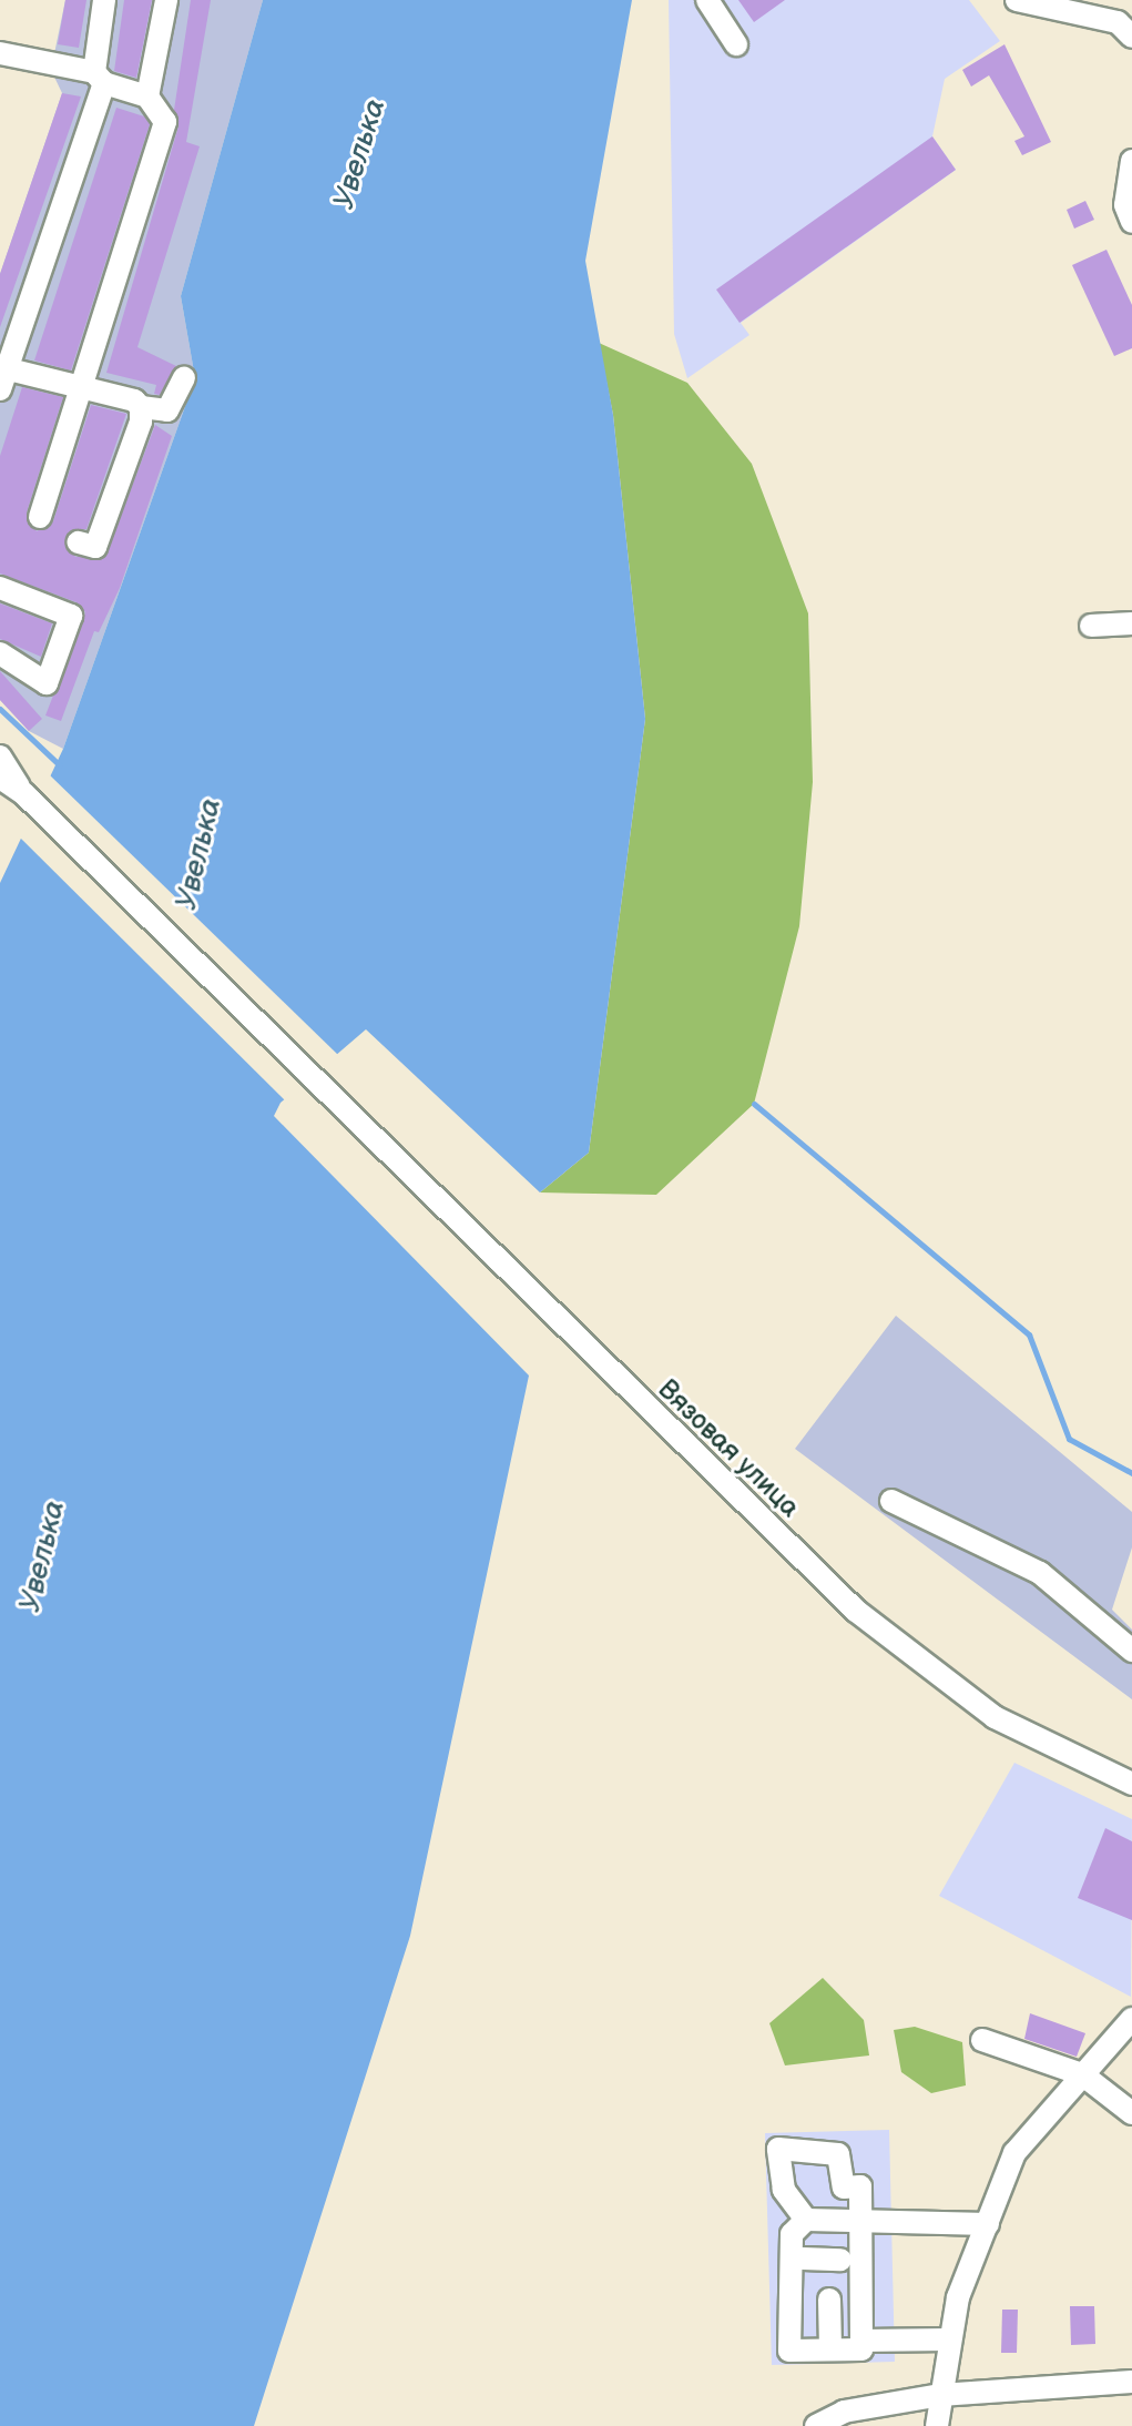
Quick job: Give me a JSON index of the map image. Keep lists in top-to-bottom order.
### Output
{
  "streets": {
    "street": ["Вязовая улица"]
  },
  "water": ["Увелька"]
}
